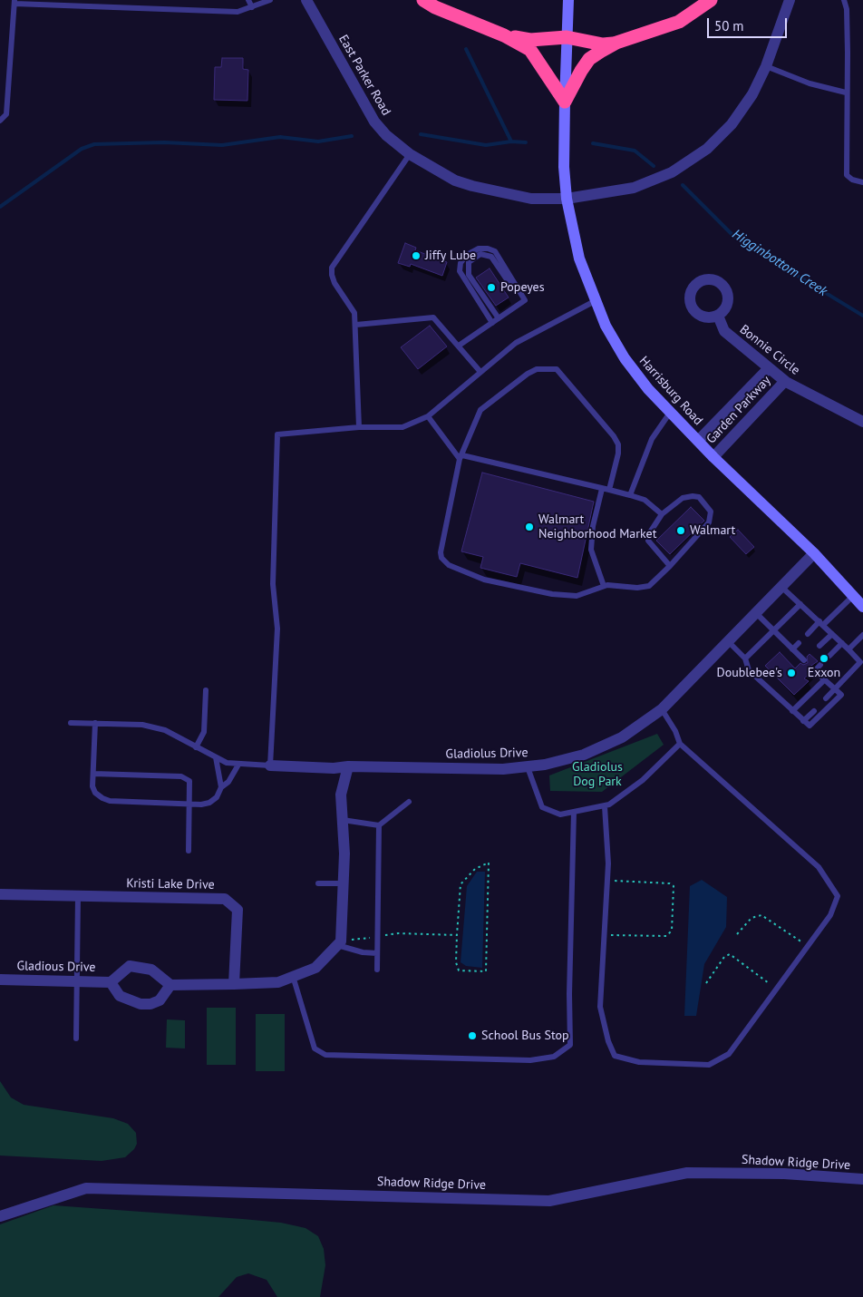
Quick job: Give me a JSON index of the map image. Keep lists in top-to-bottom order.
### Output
{
  "streets": {
    "main road": ["Harrisburg Road"],
    "street": [
      "East Parker Road",
      "Bonnie Circle",
      "Garden Parkway",
      "Gladiolus Drive",
      "Kristi Lake Drive",
      "Gladious Drive",
      "Shadow Ridge Drive"
    ]
  },
  "crossings": [
    ["East Parker Road", "Harrisburg Road"],
    ["Bonnie Circle", "Garden Parkway"],
    ["Harrisburg Road", "Garden Parkway"],
    ["Harrisburg Road", "Gladiolus Drive"]
  ],
  "water": ["Higginbottom Creek"],
  "parks": ["Gladiolus Dog Park"],
  "places": [
    "Jiffy Lube",
    "Popeyes",
    "Walmart Neighborhood Market",
    "Walmart",
    "Exxon",
    "Doublebee's",
    "School Bus Stop"
  ],
  "scale_bar": "50 m"
}
